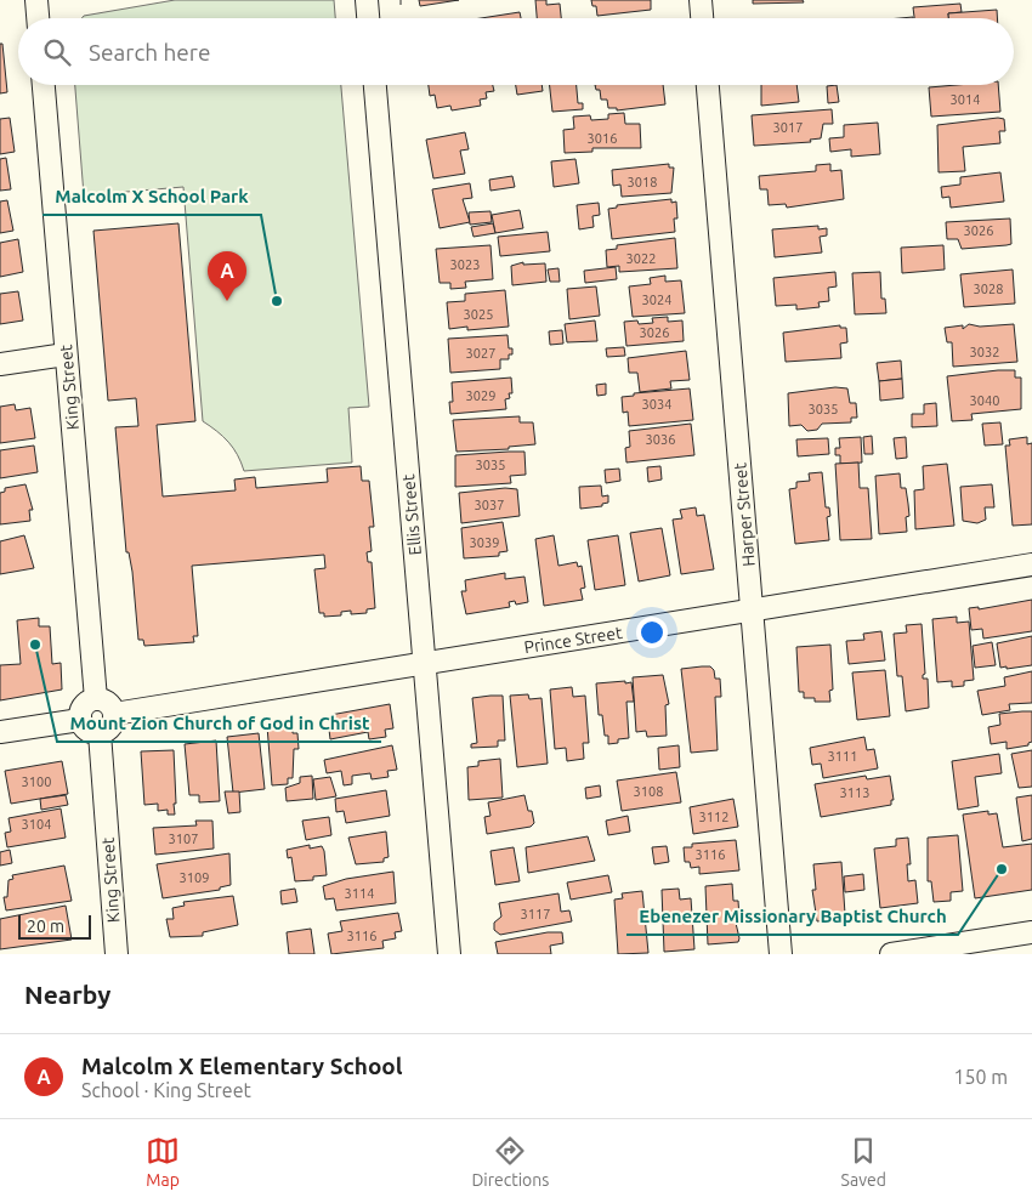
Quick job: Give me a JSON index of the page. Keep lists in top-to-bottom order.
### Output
{
  "streets": {
    "street": [
      "King Street",
      "Ellis Street",
      "Harper Street",
      "Prince Street"
    ]
  },
  "crossings": [
    ["King Street", "Prince Street"],
    ["Ellis Street", "Prince Street"],
    ["Harper Street", "Prince Street"]
  ],
  "places": ["Malcolm X School Park", "Mount Zion Church of God in Christ", "Ebenezer Missionary Baptist Church"],
  "house_numbers": [
    "3014",
    "3017",
    "3016",
    "3018",
    "3026",
    "3022",
    "3023",
    "3028",
    "3024",
    "3025",
    "3026",
    "3032",
    "3027",
    "3029",
    "3040",
    "3034",
    "3035",
    "3036",
    "3035",
    "3037",
    "3039",
    "3111",
    "3100",
    "3108",
    "3113",
    "3112",
    "3104",
    "3107",
    "3116",
    "3109",
    "3114",
    "3117",
    "3116"
  ],
  "scale_bar": "20 m",
  "page": {
    "search": "Search here",
    "pins": "A",
    "scale": "20 m",
    "heading": "Nearby",
    "list": [
      {
        "mark": "A",
        "name": "Malcolm X Elementary School",
        "note": "School · King Street",
        "value": "150 m"
      }
    ],
    "nav": ["Map", "Directions", "Saved"]
  }
}
